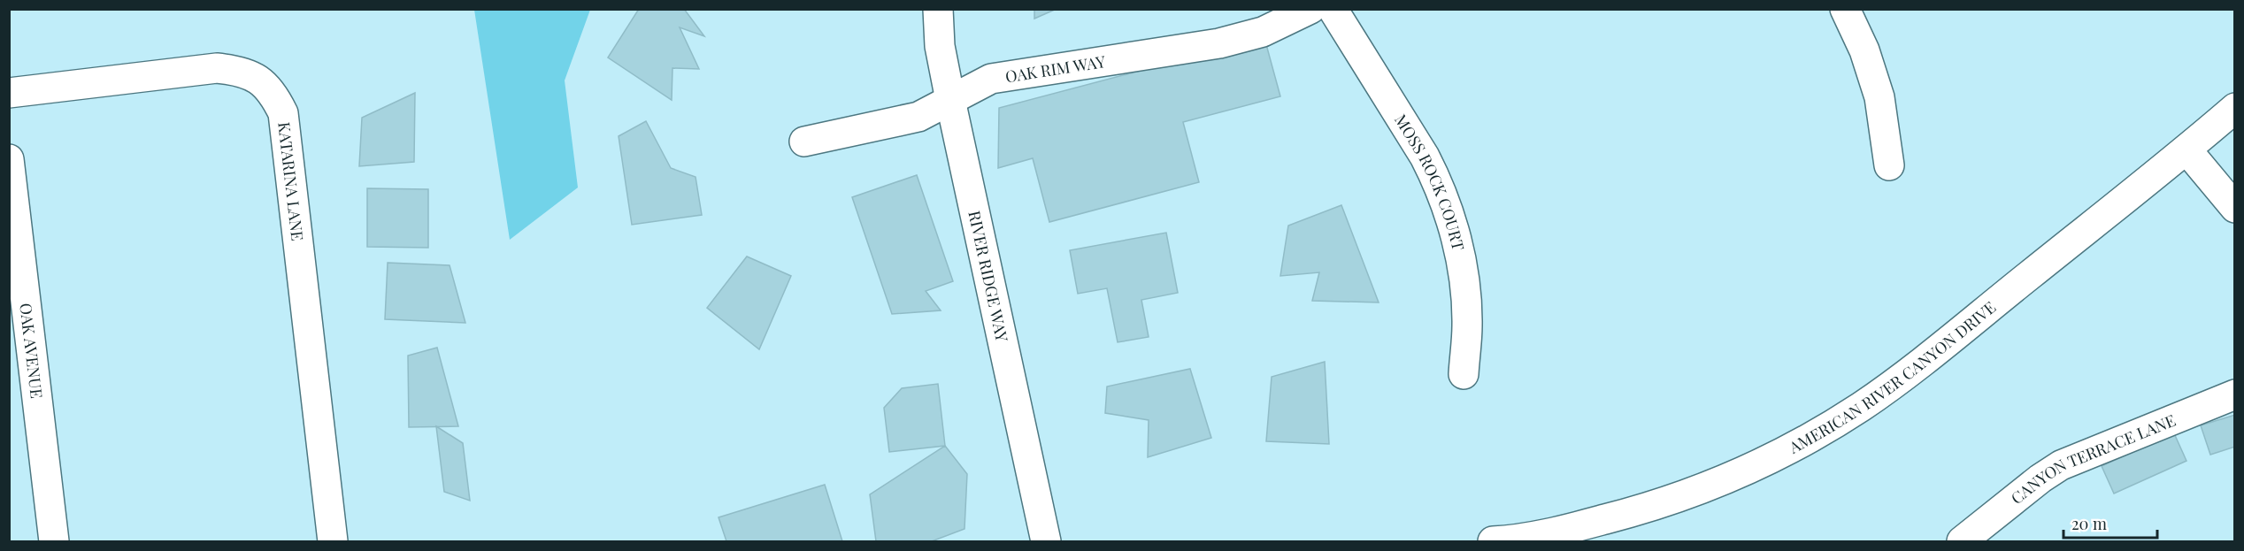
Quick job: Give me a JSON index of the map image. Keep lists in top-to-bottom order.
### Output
{
  "streets": {
    "street": [
      "OAK RIM WAY",
      "KATARINA LANE",
      "MOSS ROCK COURT",
      "RIVER RIDGE WAY",
      "OAK AVENUE",
      "AMERICAN RIVER CANYON DRIVE",
      "CANYON TERRACE LANE"
    ]
  },
  "crossings": [
    ["OAK RIM WAY", "RIVER RIDGE WAY"]
  ],
  "scale_bar": "20 m"
}
